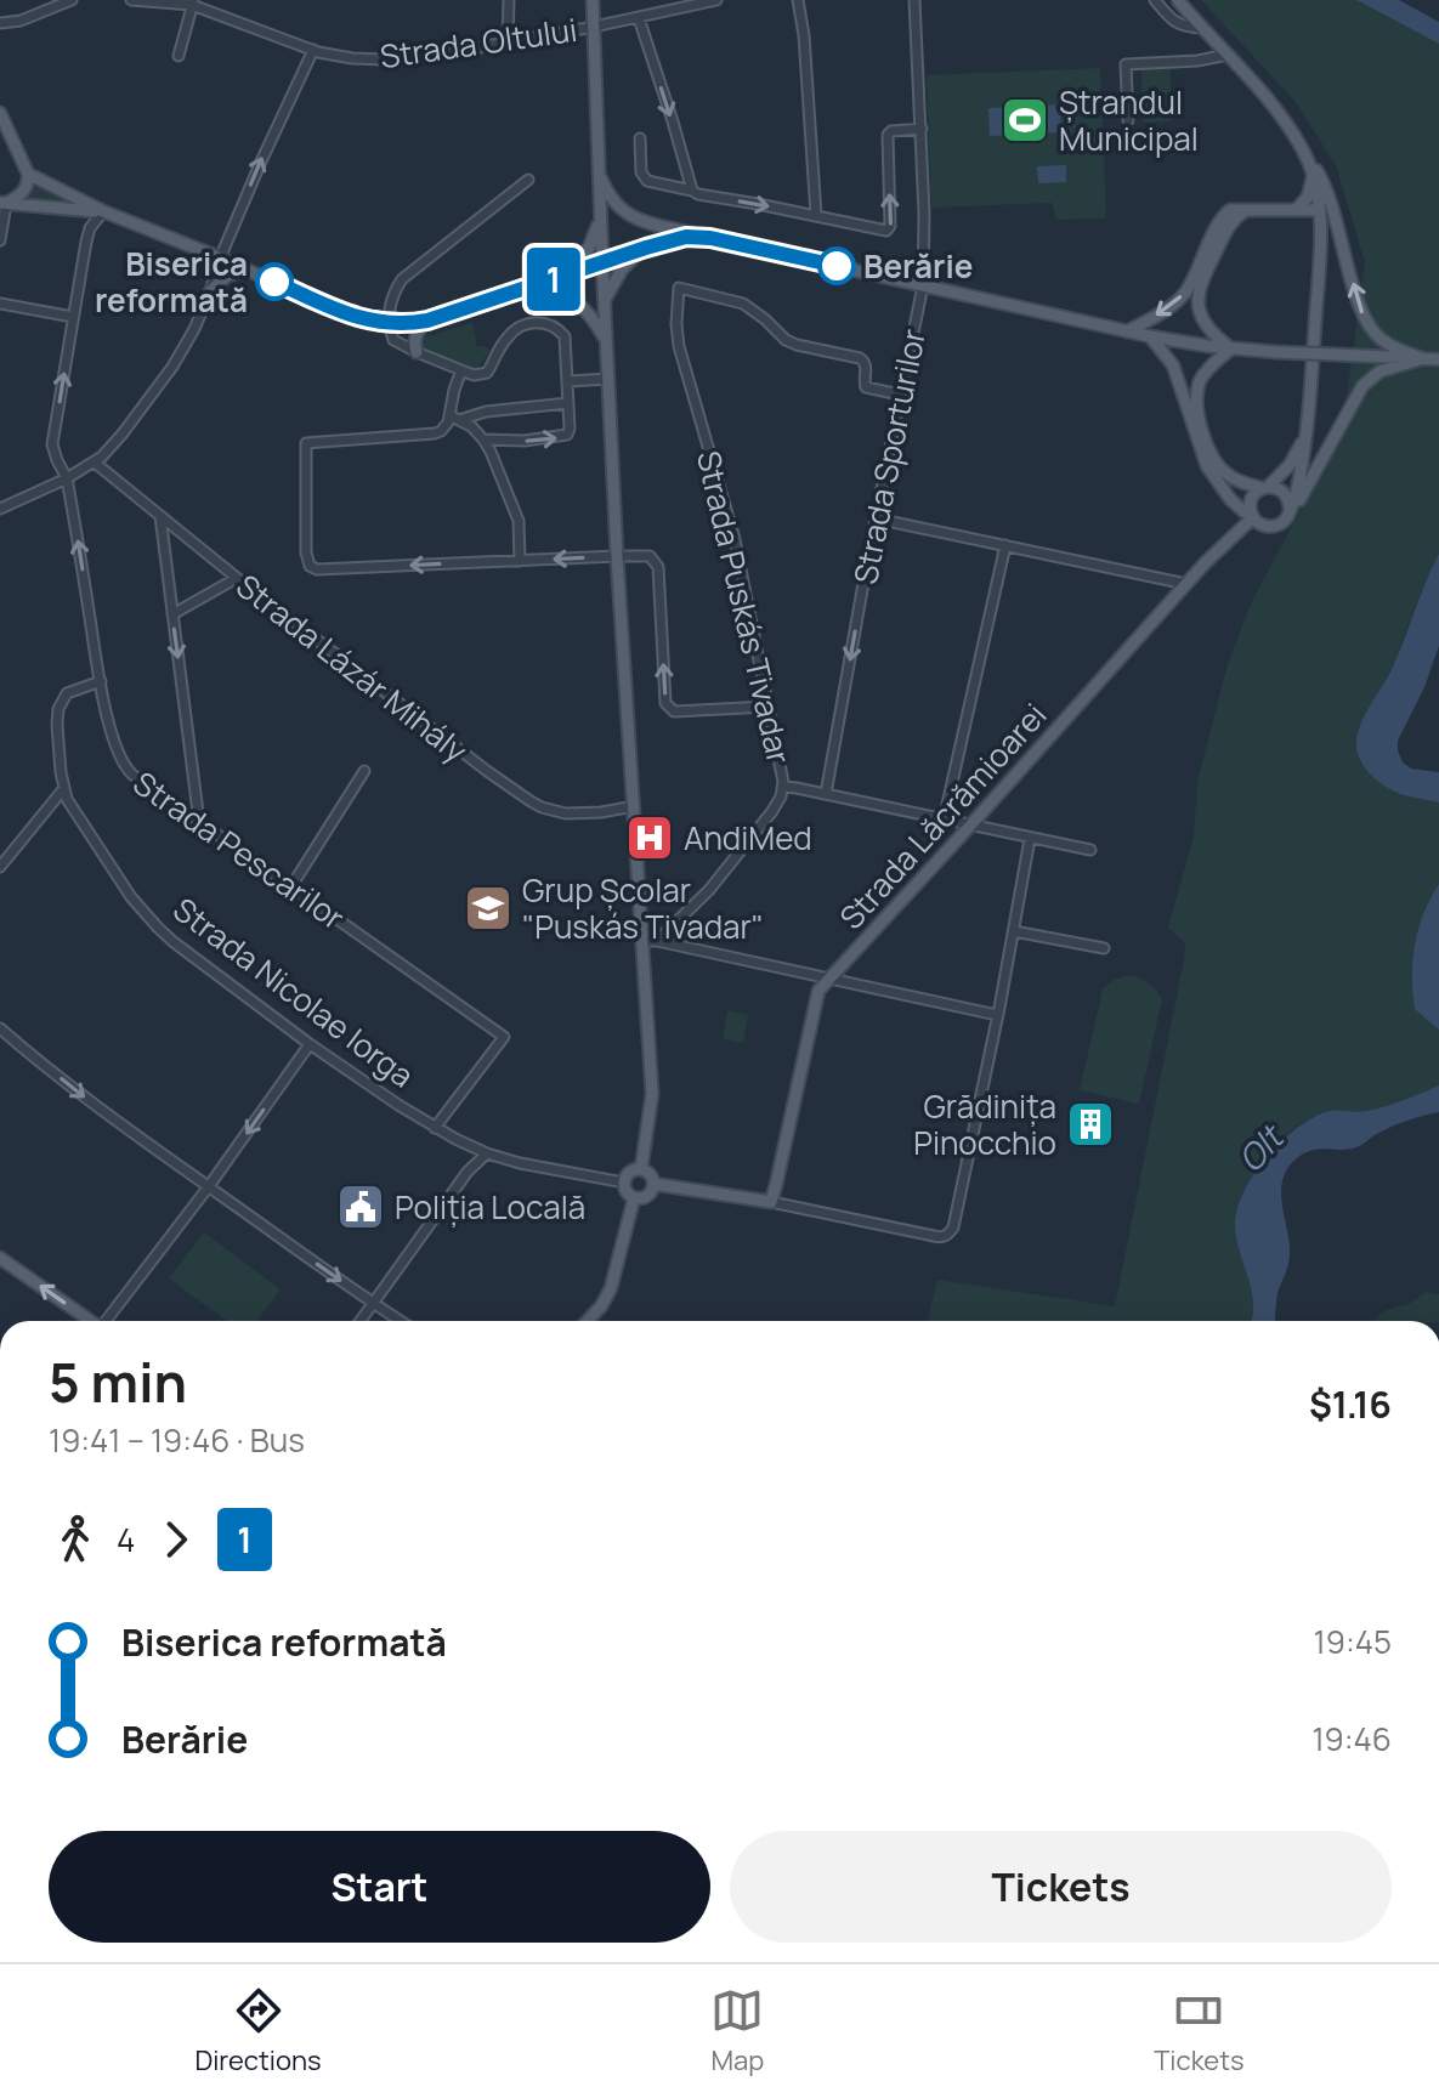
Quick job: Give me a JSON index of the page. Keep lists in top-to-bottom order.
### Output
{
  "streets": {
    "main road": ["Strada Lăcrămioarei"],
    "street": [
      "Strada Oltului",
      "Strada Sporturilor",
      "Strada Puskás Tivadar",
      "Strada Lázár Mihály",
      "Strada Pescarilor",
      "Strada Nicolae Iorga"
    ]
  },
  "crossings": [
    ["Strada Sporturilor", "Strada Puskás Tivadar"],
    ["Strada Pescarilor", "Strada Nicolae Iorga"]
  ],
  "water": ["Olt"],
  "places": {
    "sports": ["Ștrandul Municipal"],
    "other": ["Berărie", "Biserica reformată"],
    "hospital": ["AndiMed"],
    "school or university": ["Grup Școlar \"Puskás Tivadar\""],
    "building": ["Grădinița Pinocchio"],
    "public building": ["Poliția Locală"]
  },
  "lines": ["bus line 1"],
  "page": {
    "on_map": "1",
    "heading": ["5 min", "19:41 – 19:46 · Bus", "$1.16"],
    "legs": ["4", "1"],
    "list": [
      {
        "name": "Biserica reformată",
        "value": "19:45"
      },
      {
        "name": "Berărie",
        "value": "19:46"
      }
    ],
    "buttons": ["Start", "Tickets"],
    "tabs": ["Directions", "Map", "Tickets"]
  }
}
